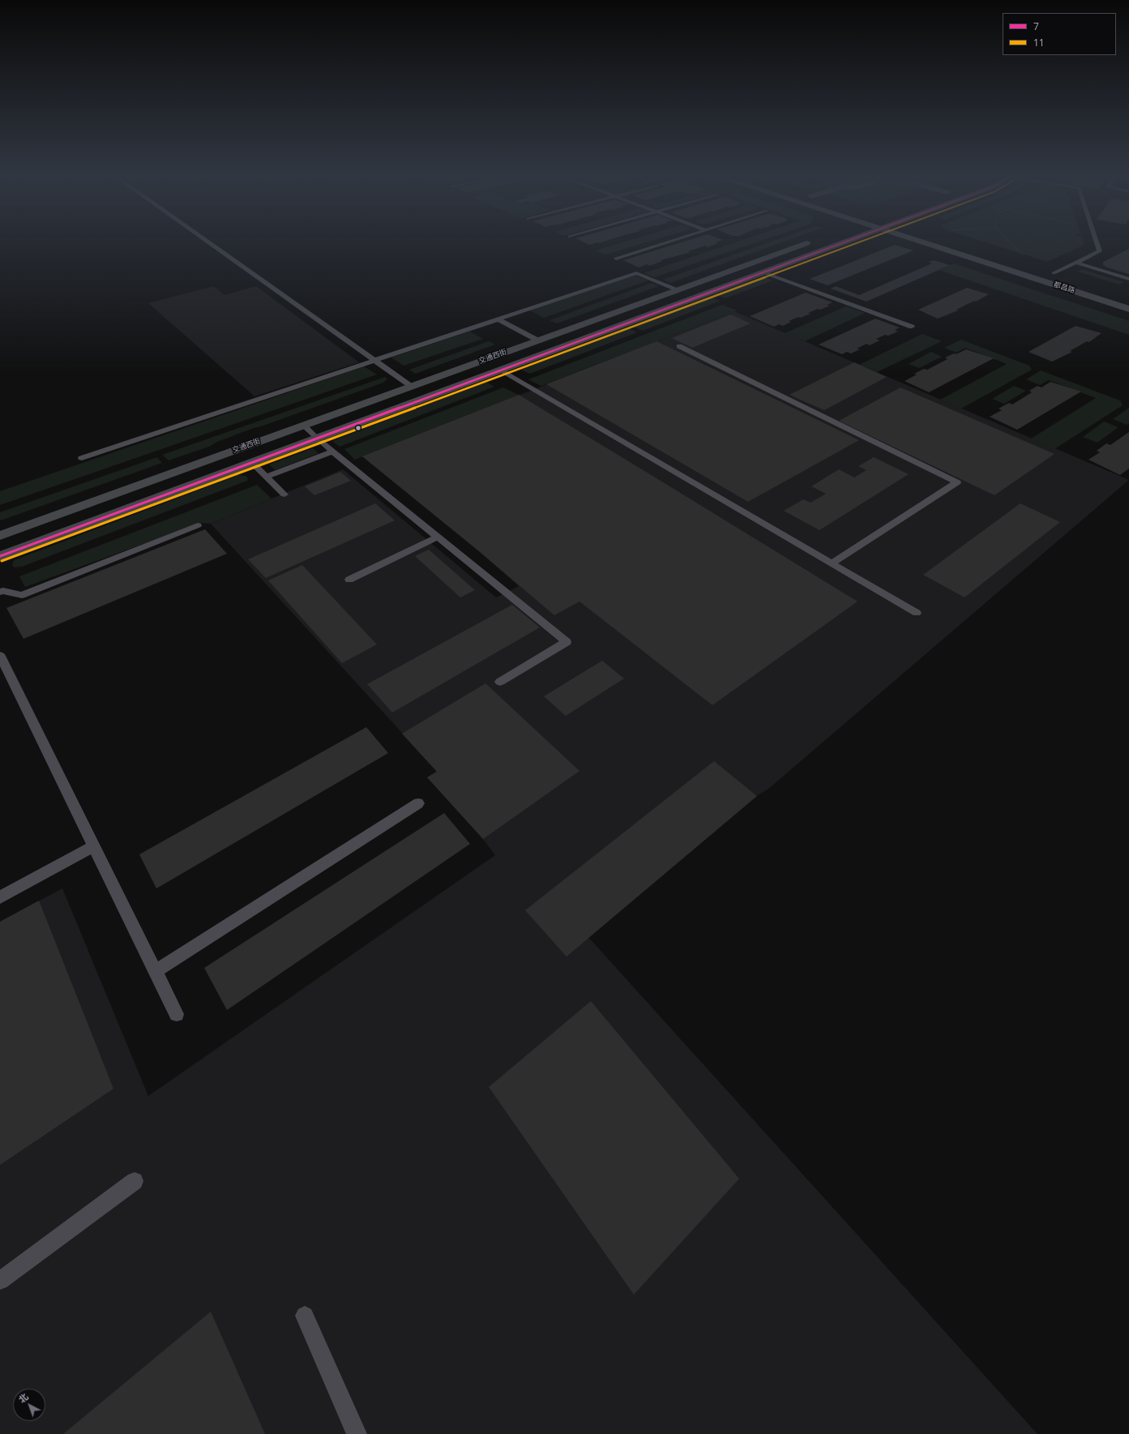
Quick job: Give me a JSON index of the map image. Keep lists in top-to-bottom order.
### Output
{
  "streets": {
    "main road": ["都昌路", "交通西街"]
  },
  "lines": ["transit line 7", "transit line 11"],
  "legend": ["7", "11"],
  "north": "top left"
}
